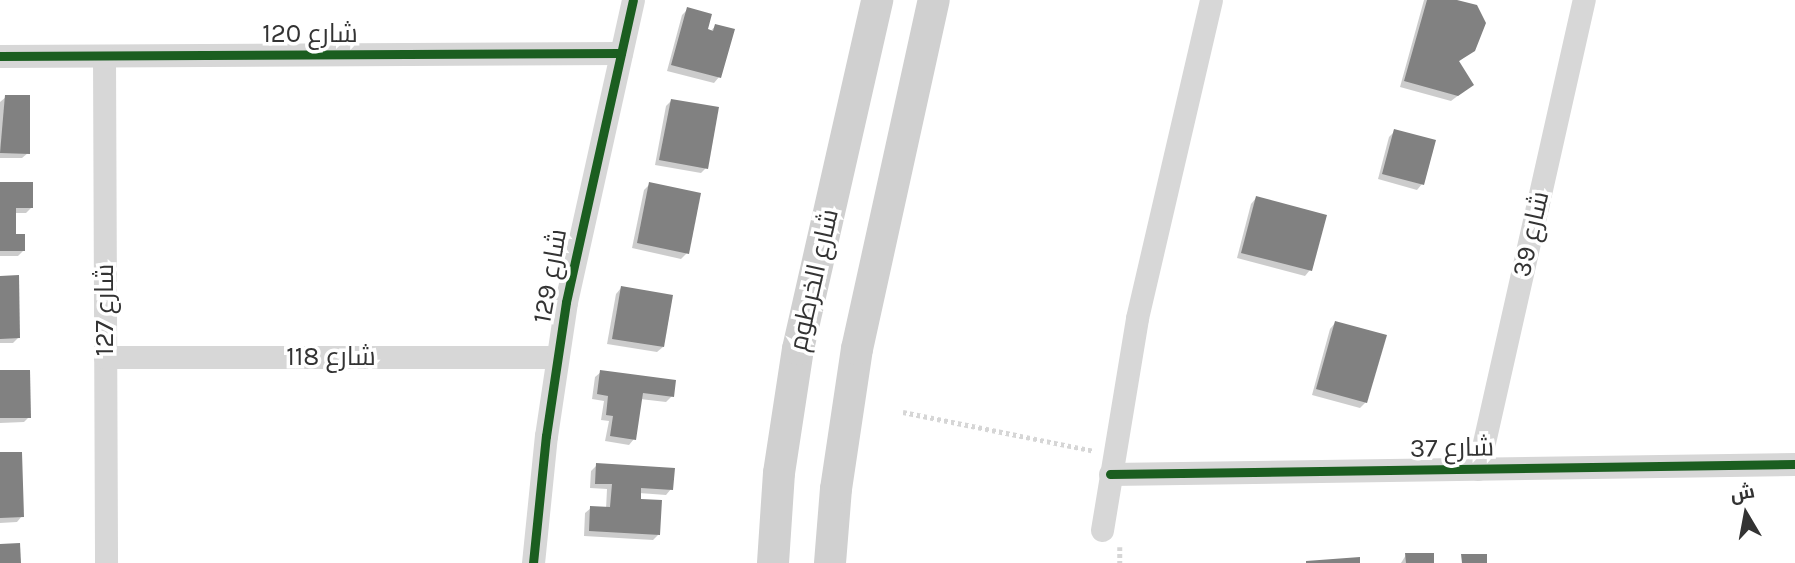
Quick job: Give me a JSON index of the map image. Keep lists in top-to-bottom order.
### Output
{
  "streets": {
    "main road": ["شارع الخرطوم"],
    "street": [
      "شارع 120",
      "شارع 39",
      "شارع 129",
      "شارع 127",
      "شارع 118",
      "شارع 37"
    ]
  },
  "crossings": [
    ["شارع 120", "شارع 129"],
    ["شارع 120", "شارع 127"],
    ["شارع 39", "شارع 37"],
    ["شارع 129", "شارع 118"],
    ["شارع 127", "شارع 118"]
  ],
  "north": "top"
}
